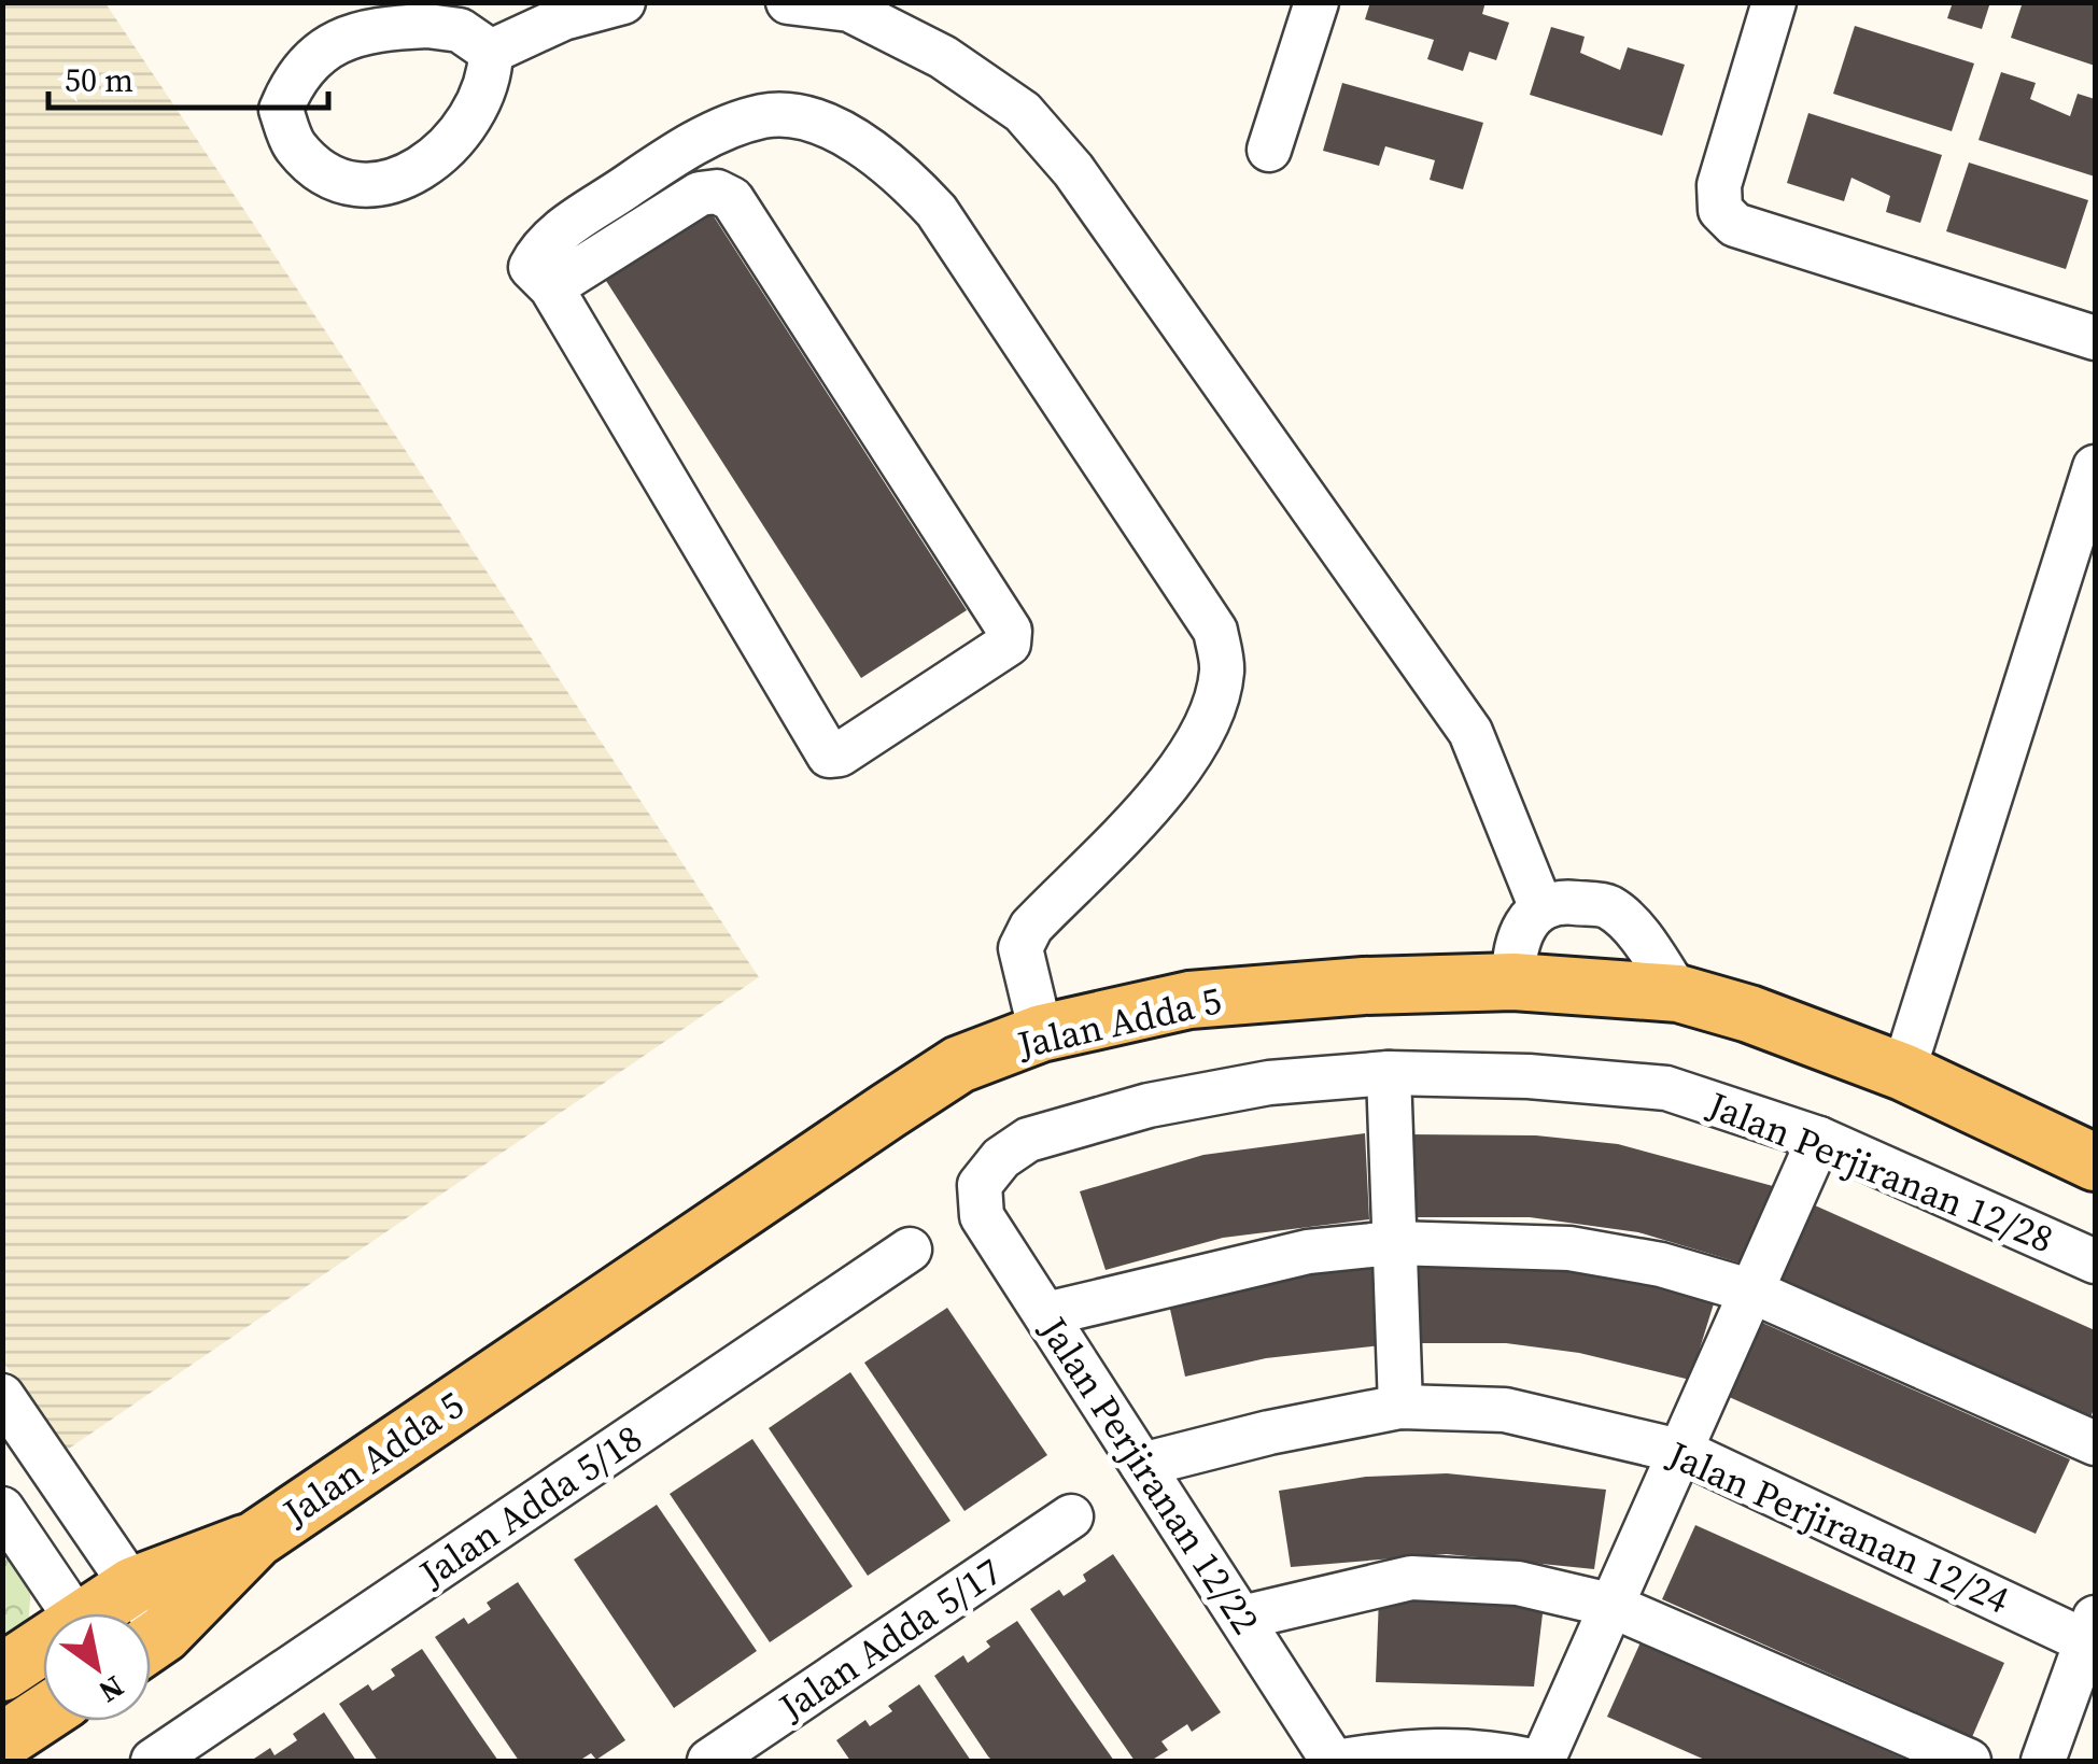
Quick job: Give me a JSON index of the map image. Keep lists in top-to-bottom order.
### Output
{
  "streets": {
    "main road": ["Jalan Adda 5"],
    "street": [
      "Jalan Perjiranan 12/28",
      "Jalan Perjiranan 12/22",
      "Jalan Adda 5/18",
      "Jalan Perjiranan 12/24",
      "Jalan Adda 5/17"
    ]
  },
  "crossings": [
    ["Jalan Perjiranan 12/28", "Jalan Perjiranan 12/22"],
    ["Jalan Perjiranan 12/22", "Jalan Perjiranan 12/24"]
  ],
  "scale_bar": "50 m",
  "north": "bottom right"
}
